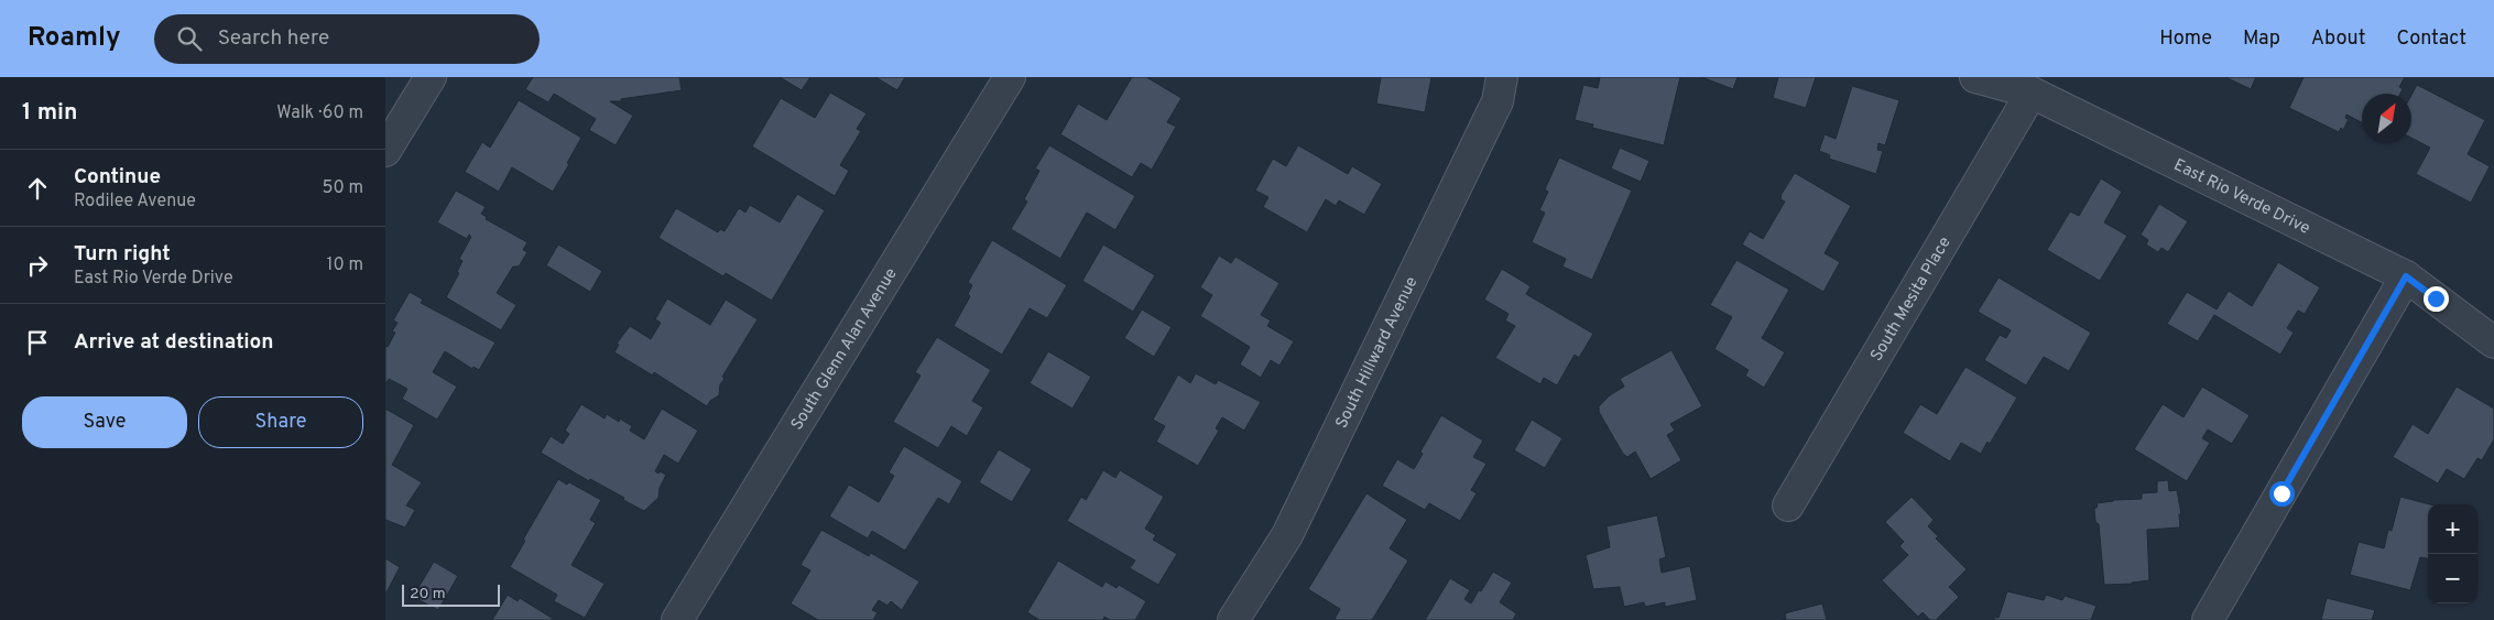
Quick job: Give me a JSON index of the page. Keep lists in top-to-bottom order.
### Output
{
  "streets": {
    "street": [
      "East Rio Verde Drive",
      "South Mesita Place",
      "South Glenn Alan Avenue",
      "South Hillward Avenue"
    ]
  },
  "crossings": [
    ["East Rio Verde Drive", "South Mesita Place"]
  ],
  "scale_bar": "20 m",
  "north": "top right",
  "page": {
    "header": "Roamly",
    "search": "Search here",
    "nav": [
      "Home",
      "Map",
      "About",
      "Contact"
    ],
    "heading": ["1 min", "Walk · 60 m"],
    "list": [
      ["Continue", "Rodilee Avenue", "50 m"],
      ["Turn right", "East Rio Verde Drive", "10 m"],
      "Arrive at destination"
    ],
    "buttons": ["Save", "Share"],
    "map_buttons": ["+", "−"],
    "scale": "20 m"
  }
}
